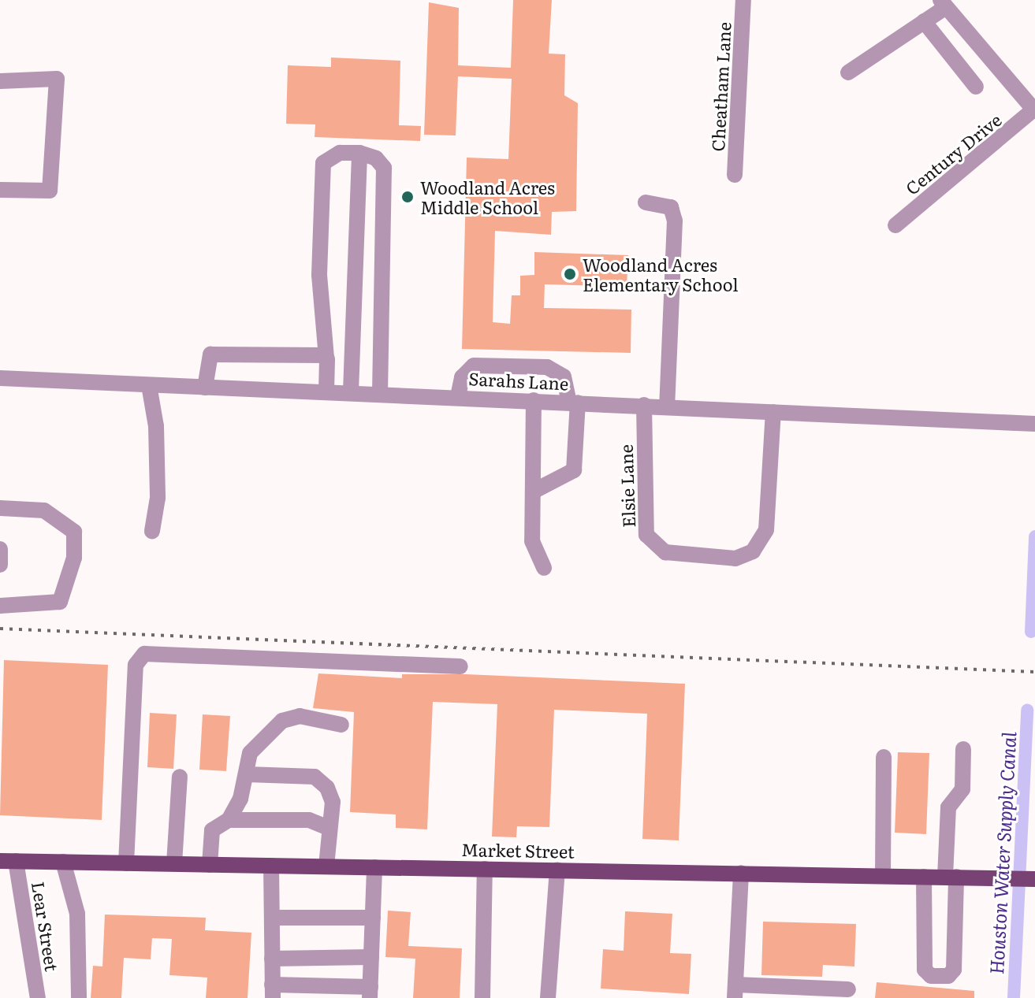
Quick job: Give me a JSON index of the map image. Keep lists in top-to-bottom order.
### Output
{
  "streets": {
    "main road": ["Market Street"],
    "street": [
      "Cheatham Lane",
      "Century Drive",
      "Sarahs Lane",
      "Elsie Lane",
      "Lear Street"
    ]
  },
  "crossings": [
    ["Sarahs Lane", "Elsie Lane"],
    ["Market Street", "Lear Street"]
  ],
  "water": ["Houston Water Supply Canal"],
  "places": ["Woodland Acres Middle School", "Woodland Acres Elementary School"]
}
